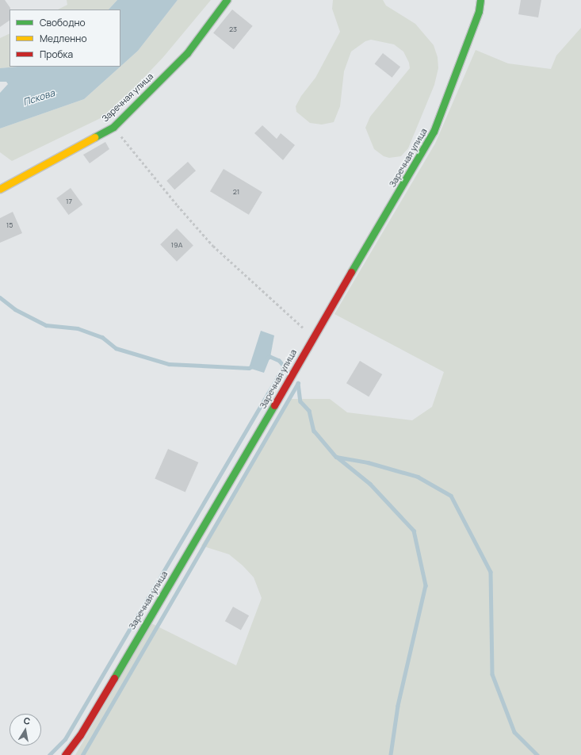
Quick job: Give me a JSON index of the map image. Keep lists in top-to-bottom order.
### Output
{
  "streets": {
    "street": ["Заречная улица"]
  },
  "water": ["Пскова"],
  "house_numbers": [
    "23",
    "21",
    "17",
    "15",
    "19А"
  ],
  "legend": ["Свободно", "Медленно", "Пробка"],
  "north": "top"
}
